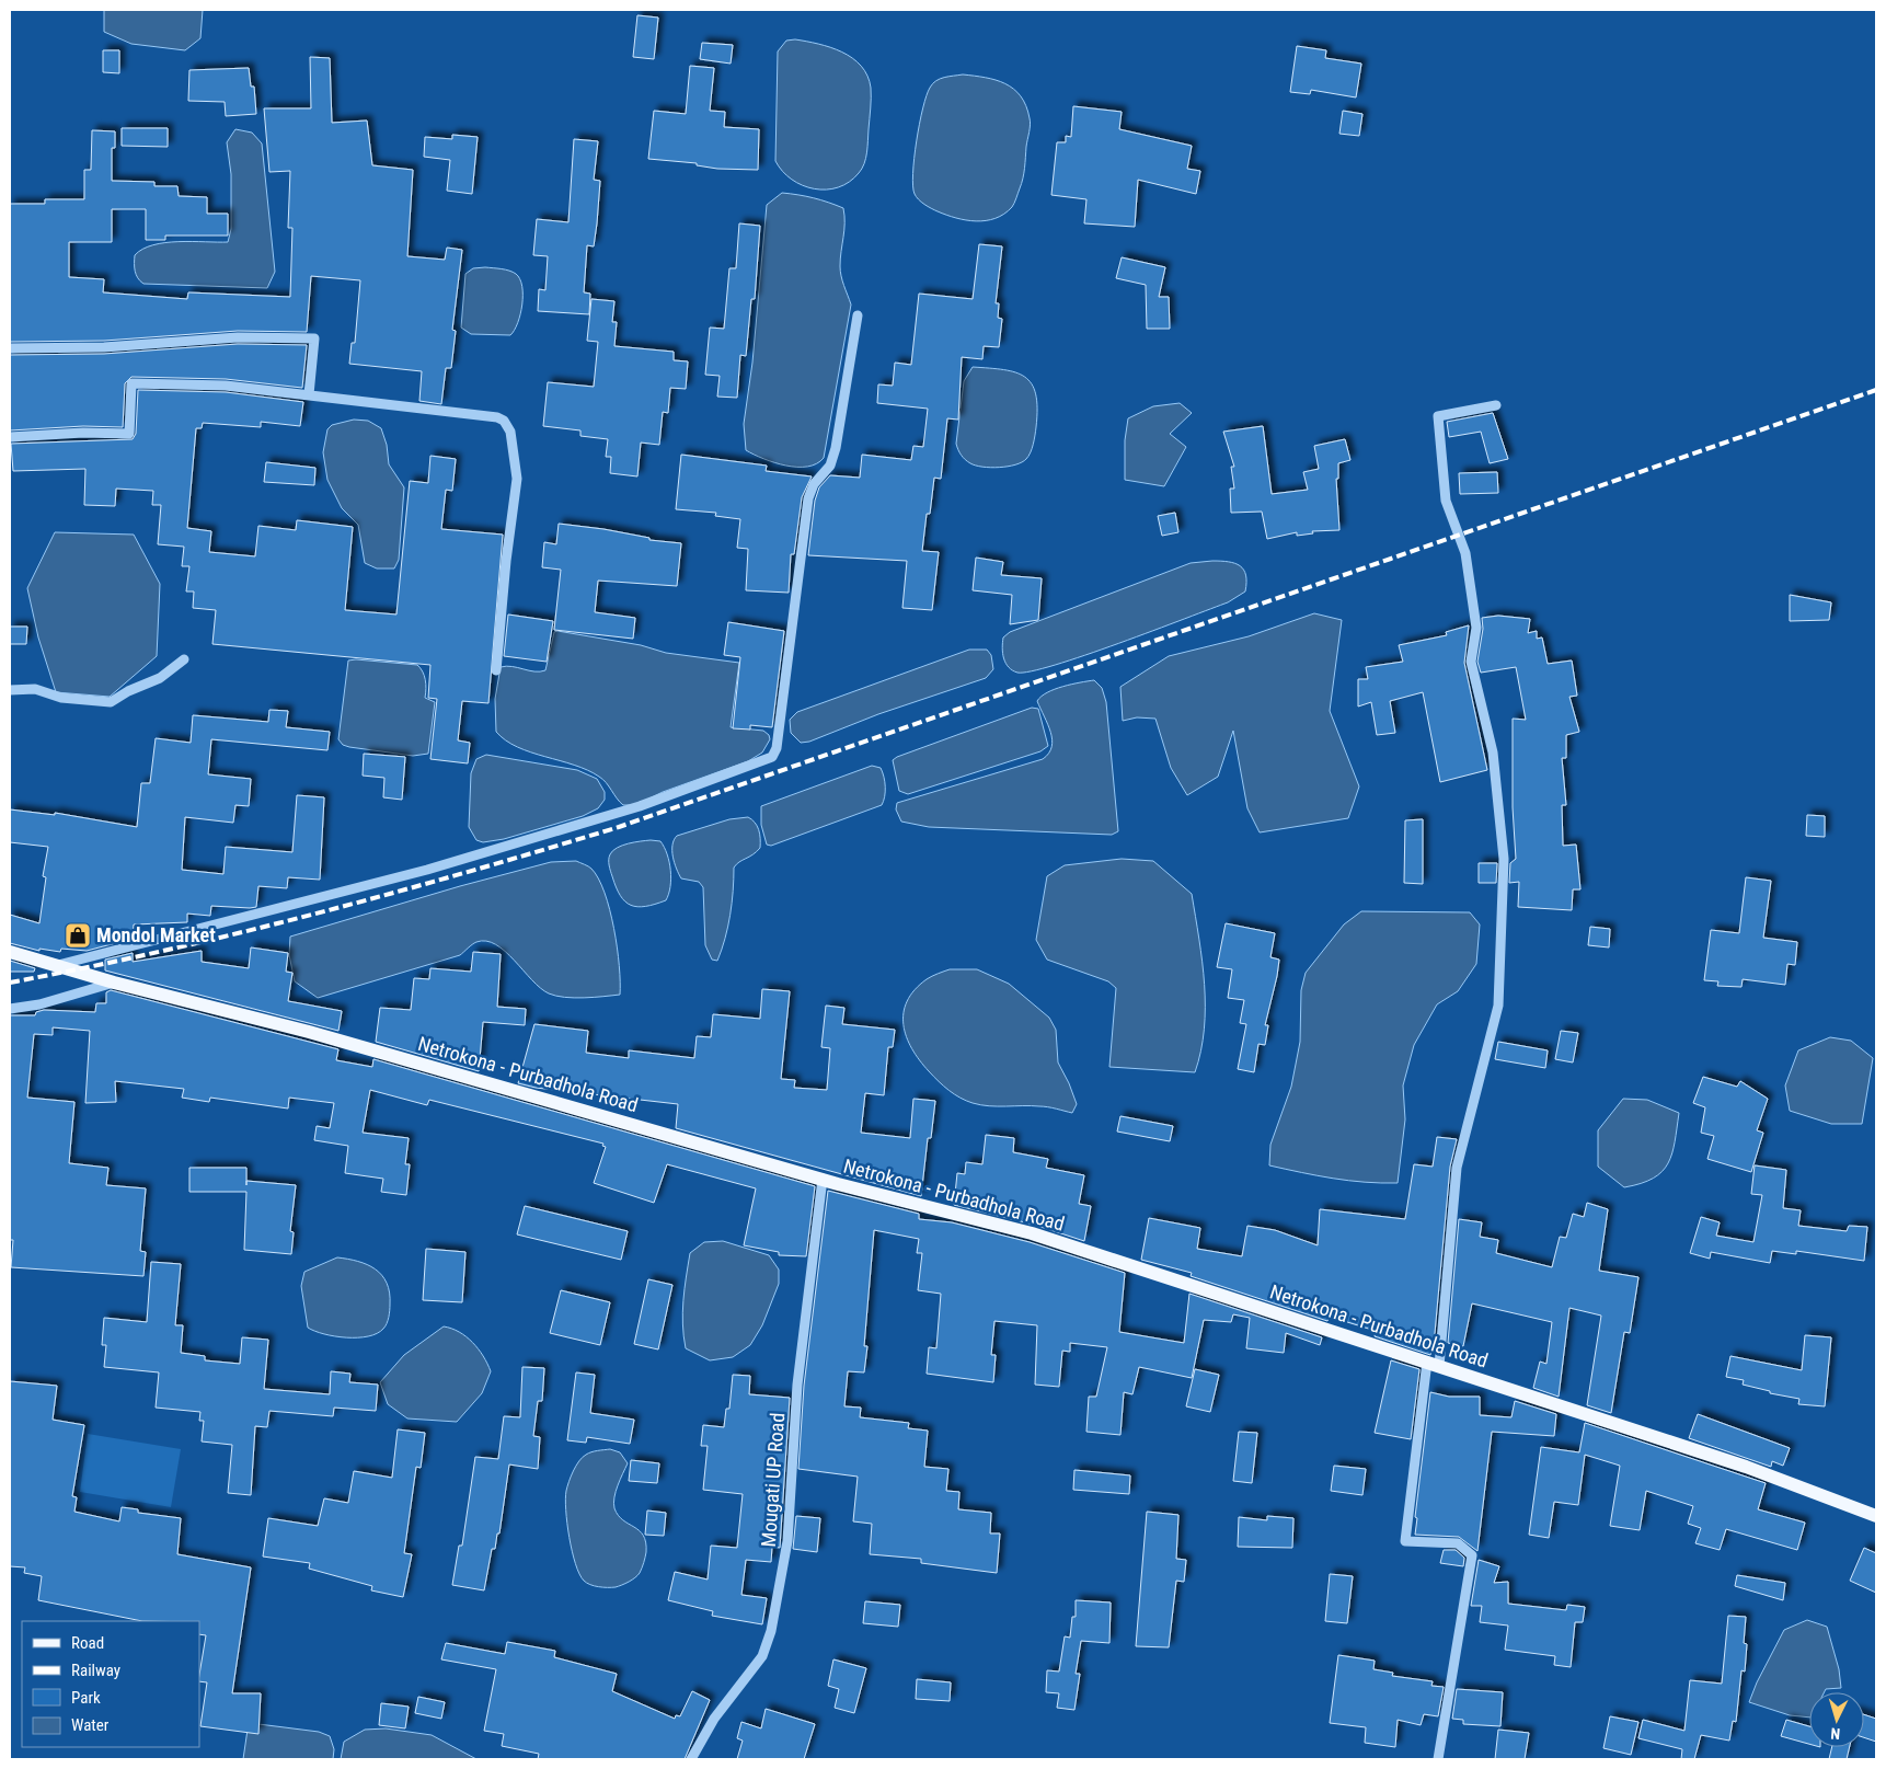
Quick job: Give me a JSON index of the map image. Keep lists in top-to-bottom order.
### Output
{
  "streets": {
    "main road": ["Netrokona - Purbadhola Road"],
    "street": ["Mougati UP Road"]
  },
  "crossings": [
    ["Netrokona - Purbadhola Road", "Mougati UP Road"]
  ],
  "places": {
    "shop": ["Mondol Market"]
  },
  "legend": [
    "Road",
    "Railway",
    "Park",
    "Water"
  ],
  "north": "bottom"
}
